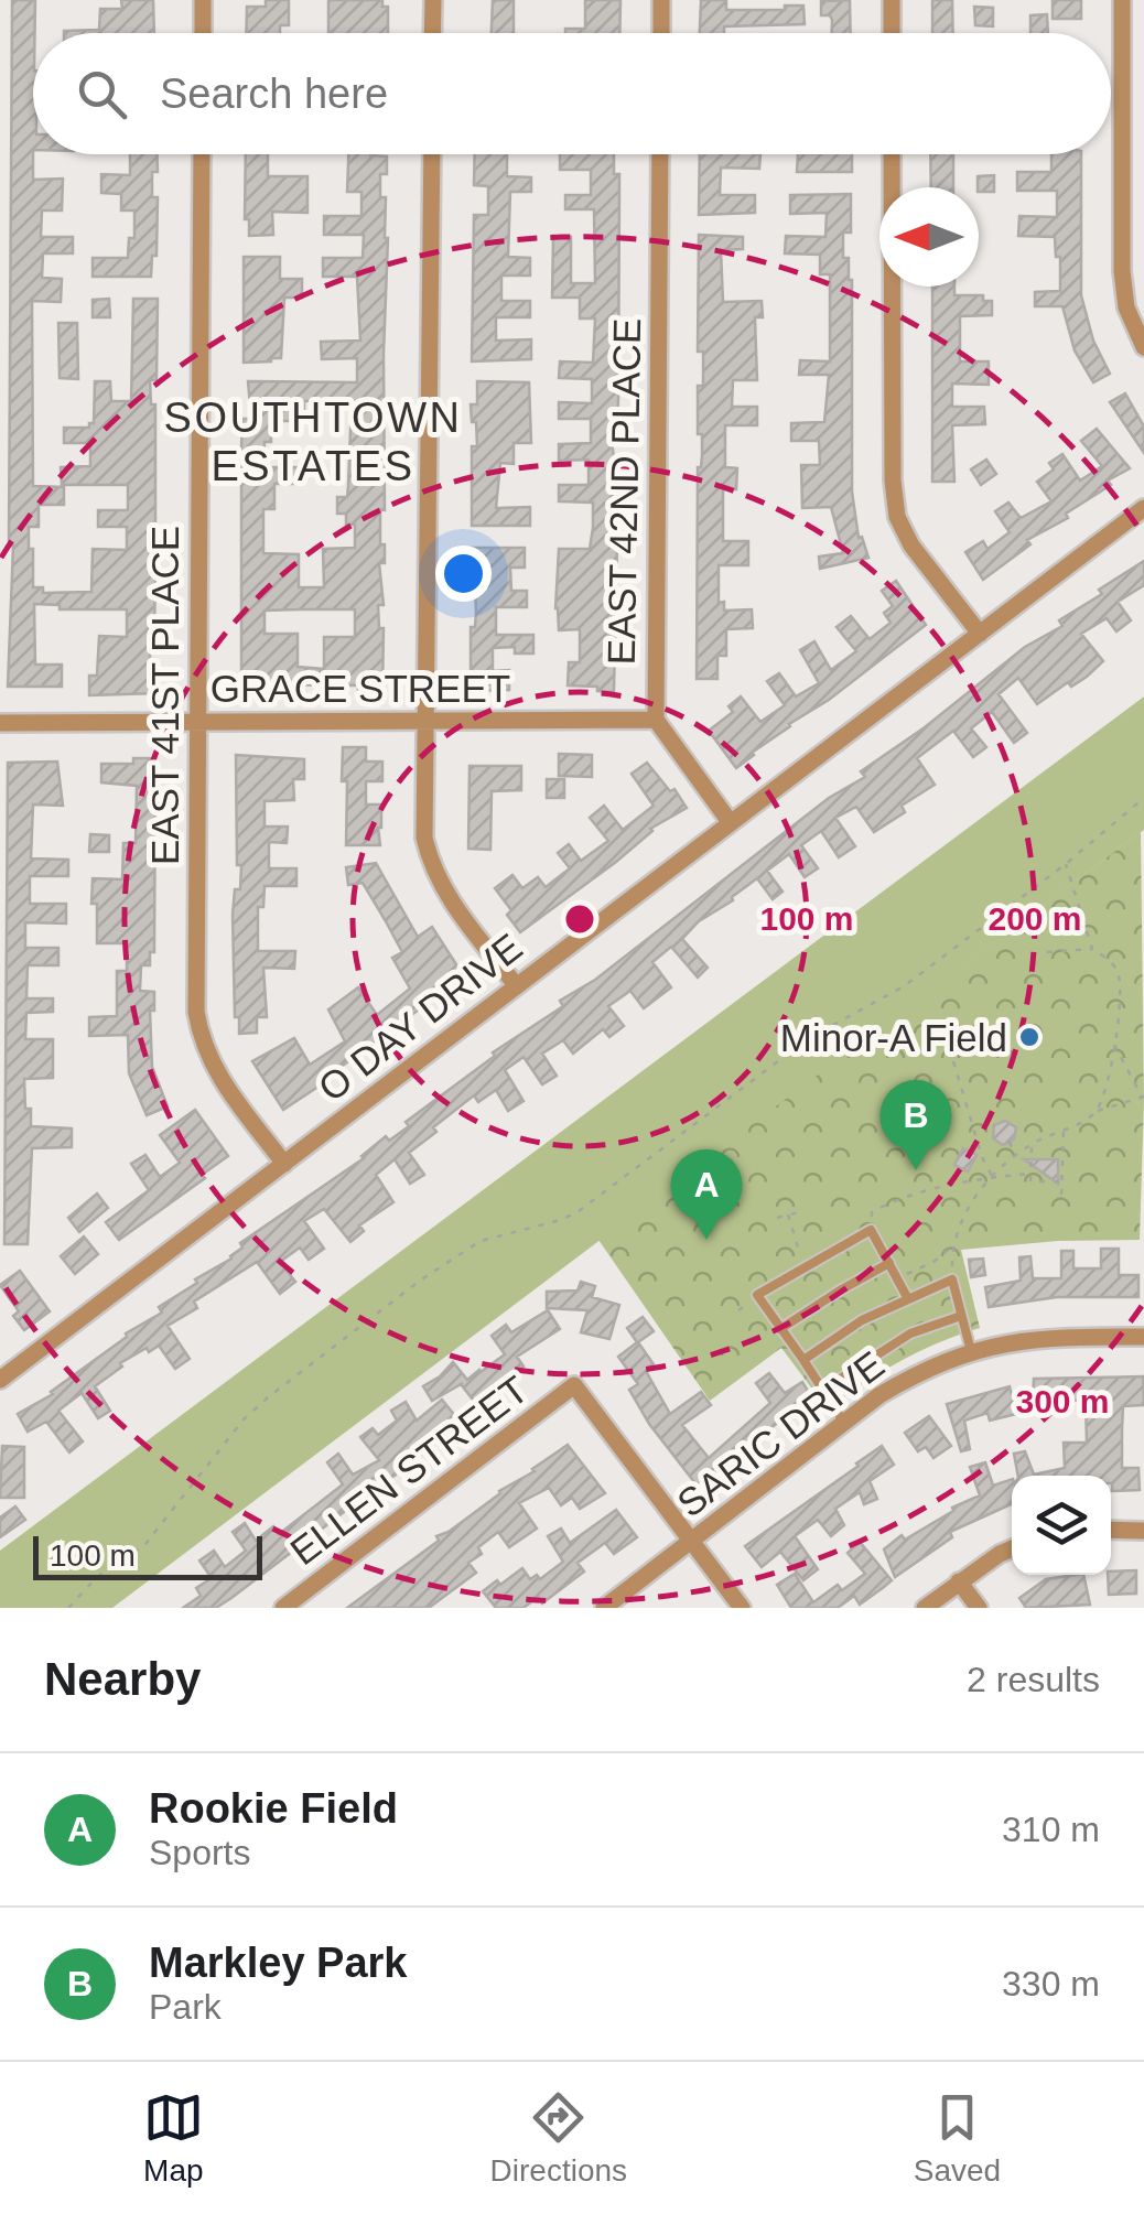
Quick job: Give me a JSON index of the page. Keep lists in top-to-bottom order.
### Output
{
  "streets": {
    "street": [
      "EAST 42ND PLACE",
      "GRACE STREET",
      "EAST 41ST PLACE",
      "O DAY DRIVE",
      "SARIC DRIVE",
      "ELLEN STREET"
    ]
  },
  "crossings": [
    ["EAST 42ND PLACE", "GRACE STREET"],
    ["EAST 42ND PLACE", "O DAY DRIVE"],
    ["GRACE STREET", "EAST 41ST PLACE"],
    ["EAST 41ST PLACE", "O DAY DRIVE"],
    ["SARIC DRIVE", "ELLEN STREET"]
  ],
  "districts": ["SOUTHTOWN ESTATES"],
  "places": ["Minor-A Field"],
  "scale_bar": "100 m",
  "north": "left",
  "page": {
    "search": "Search here",
    "pins": ["B", "A"],
    "scale": "100 m",
    "heading": ["Nearby", "2 results"],
    "list": [
      {
        "mark": "A",
        "name": "Rookie Field",
        "note": "Sports",
        "value": "310 m"
      },
      {
        "mark": "B",
        "name": "Markley Park",
        "note": "Park",
        "value": "330 m"
      }
    ],
    "nav": ["Map", "Directions", "Saved"]
  },
  "rings": ["100 m", "200 m", "300 m"]
}
